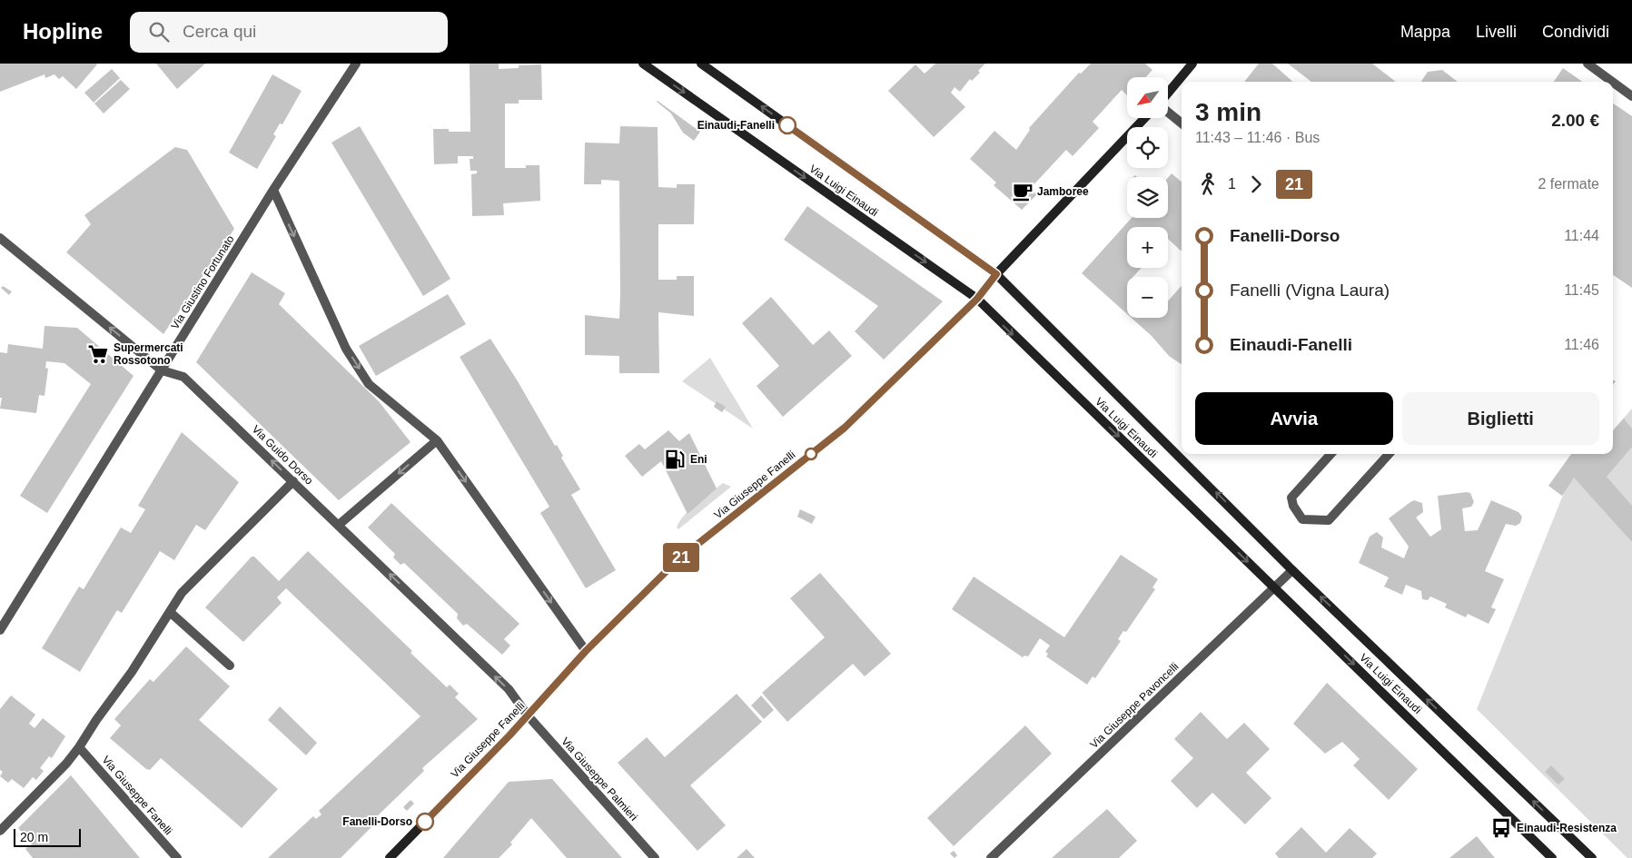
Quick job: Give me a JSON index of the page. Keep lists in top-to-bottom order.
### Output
{
  "streets": {
    "main road": ["Via Luigi Einaudi", "Via Giuseppe Fanelli"],
    "street": [
      "Via Giustino Fortunato",
      "Via Guido Dorso",
      "Via Giuseppe Pavoncelli",
      "Via Giuseppe Palmieri"
    ]
  },
  "crossings": [
    ["Via Luigi Einaudi", "Via Giuseppe Fanelli"],
    ["Via Luigi Einaudi", "Via Giuseppe Pavoncelli"],
    ["Via Giustino Fortunato", "Via Guido Dorso"],
    ["Via Guido Dorso", "Via Giuseppe Fanelli"],
    ["Via Guido Dorso", "Via Giuseppe Palmieri"],
    ["Via Giuseppe Fanelli", "Via Giuseppe Palmieri"]
  ],
  "one_way": ["Via Guido Dorso"],
  "places": {
    "other": ["Einaudi-Fanelli", "Fanelli-Dorso"],
    "cafe": ["Jamboree"],
    "supermarket": ["Supermercati Rossotono"],
    "fuel station": ["Eni"],
    "bus stop": ["Einaudi-Resistenza"]
  },
  "lines": ["bus line 21"],
  "scale_bar": "20 m",
  "north": "bottom left",
  "page": {
    "header": "Hopline",
    "search": "Cerca qui",
    "nav": ["Mappa", "Livelli", "Condividi"],
    "on_map": "21",
    "map_buttons": ["+", "−"],
    "heading": ["3 min", "11:43 – 11:46 · Bus", "2.00 €"],
    "legs": ["1", "21", "2 fermate"],
    "list": [
      {
        "name": "Fanelli-Dorso",
        "value": "11:44"
      },
      {
        "name": "Fanelli (Vigna Laura)",
        "value": "11:45"
      },
      {
        "name": "Einaudi-Fanelli",
        "value": "11:46"
      }
    ],
    "buttons": ["Avvia", "Biglietti"],
    "scale": "20 m"
  }
}
